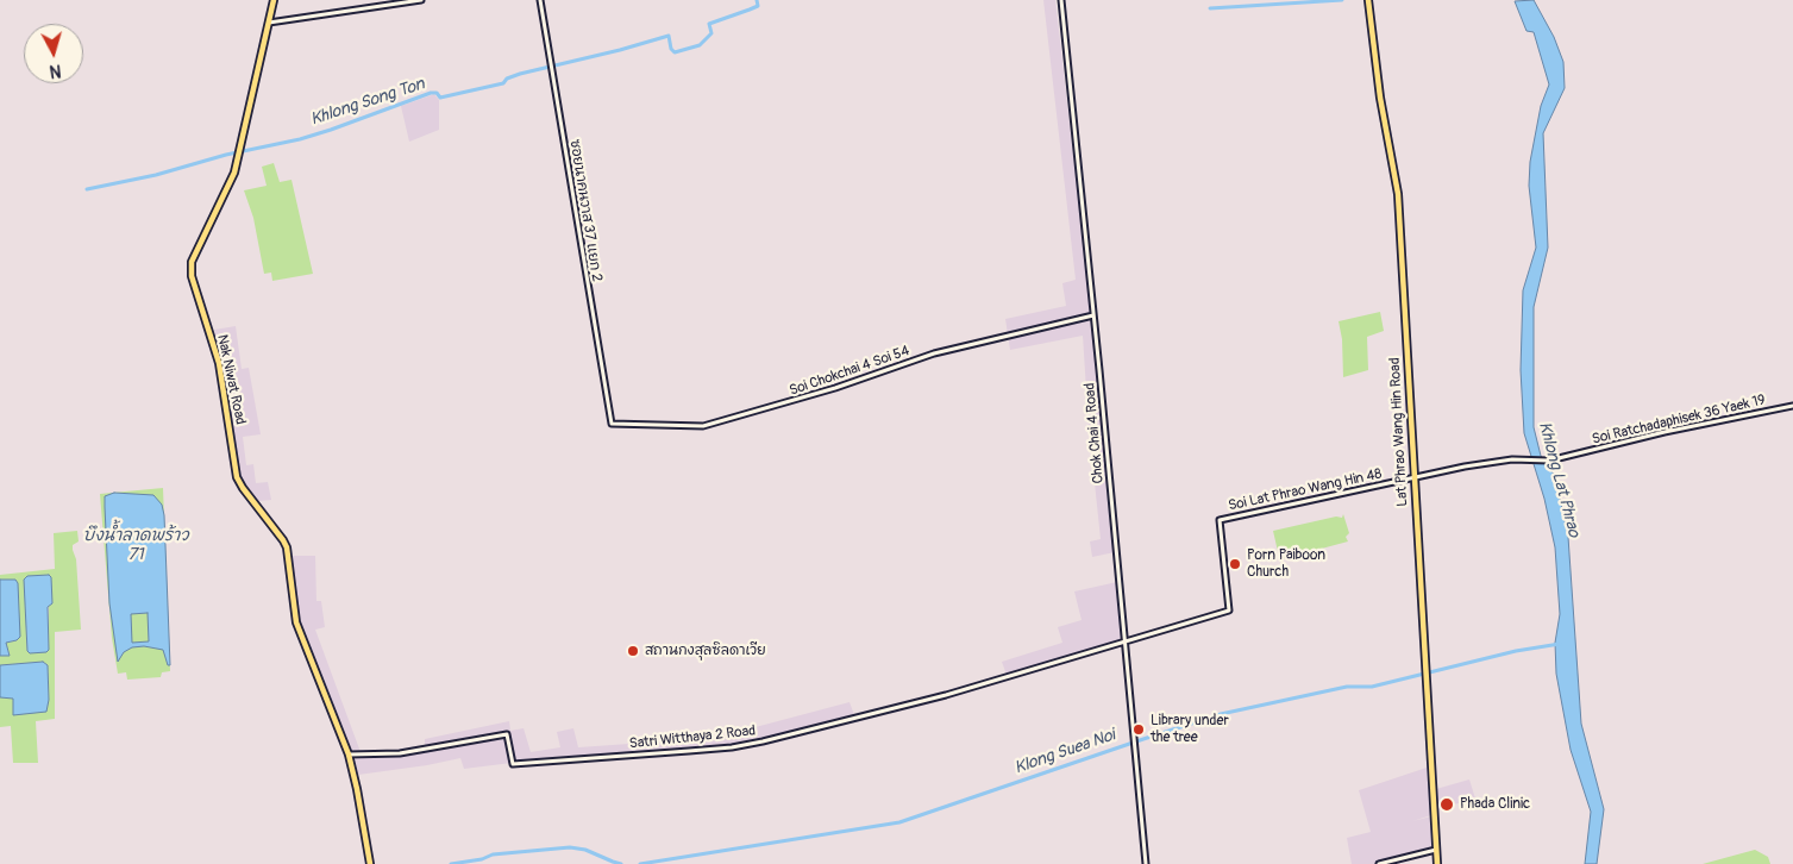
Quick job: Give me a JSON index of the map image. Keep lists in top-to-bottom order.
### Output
{
  "streets": {
    "main road": ["Nak Niwat Road", "Lat Phrao Wang Hin Road"],
    "street": [
      "ซอยนาคนวาส 37 แยก 2",
      "Soi Chokchai 4 Soi 54",
      "Soi Ratchadaphisek 36 Yaek 19",
      "Chok Chai 4 Road",
      "Soi Lat Phrao Wang Hin 48",
      "Satri Witthaya 2 Road"
    ]
  },
  "crossings": [
    ["ซอยนาคนวาส 37 แยก 2", "Soi Chokchai 4 Soi 54"],
    ["Soi Chokchai 4 Soi 54", "Chok Chai 4 Road"],
    ["Nak Niwat Road", "Satri Witthaya 2 Road"],
    ["Soi Ratchadaphisek 36 Yaek 19", "Lat Phrao Wang Hin Road"],
    ["Soi Ratchadaphisek 36 Yaek 19", "Soi Lat Phrao Wang Hin 48"],
    ["Lat Phrao Wang Hin Road", "Soi Lat Phrao Wang Hin 48"],
    ["Chok Chai 4 Road", "Soi Lat Phrao Wang Hin 48"],
    ["Chok Chai 4 Road", "Satri Witthaya 2 Road"],
    ["Soi Lat Phrao Wang Hin 48", "Satri Witthaya 2 Road"]
  ],
  "water": [
    "Khlong Song Ton",
    "Khlong Lat Phrao",
    "บึงน้ำลาดพร้าว 71",
    "Klong Suea Noi"
  ],
  "places": [
    "Porn Paiboon Church",
    "สถานกงสุลซิลดาเวีย",
    "Library under the tree",
    "Phada Clinic"
  ],
  "north": "bottom"
}
